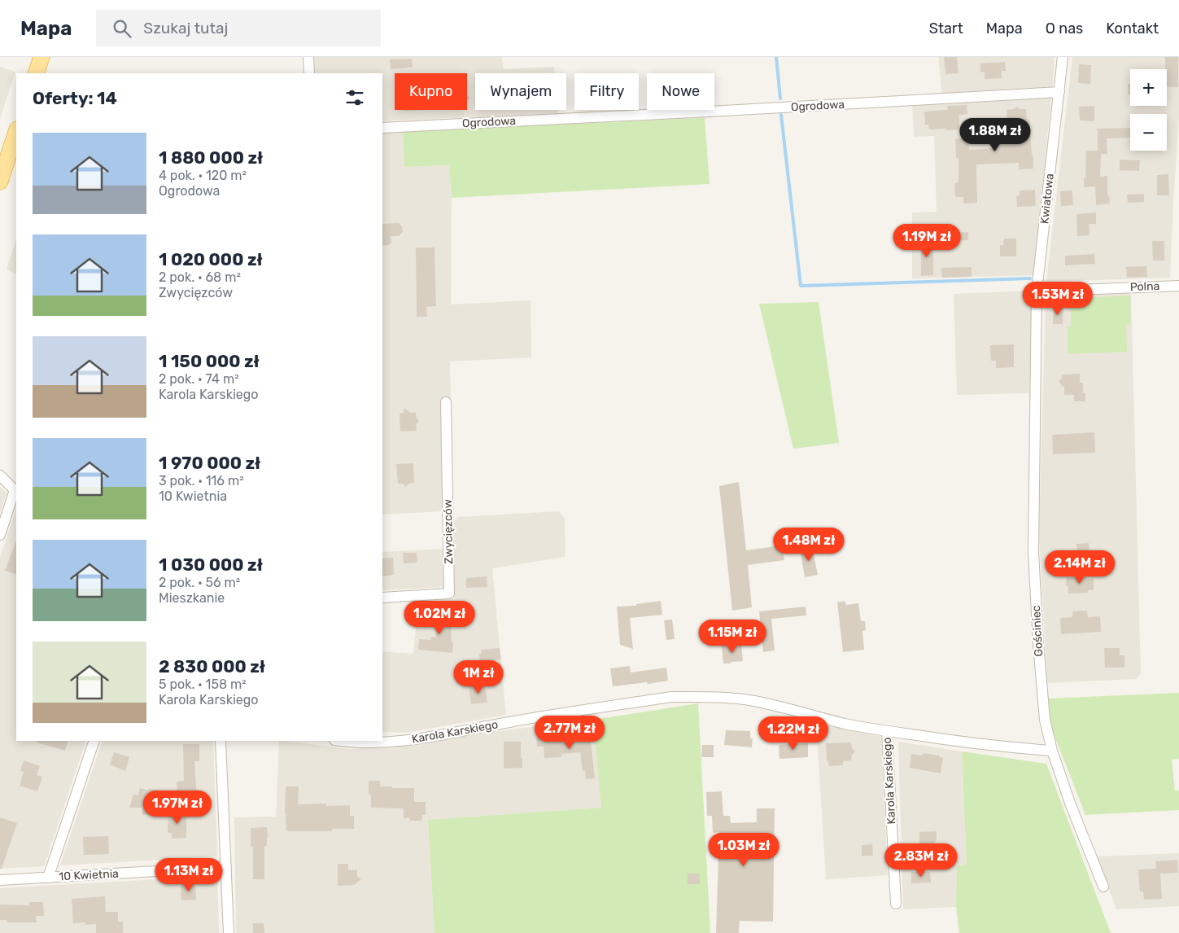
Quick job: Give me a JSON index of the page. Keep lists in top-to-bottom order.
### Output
{
  "streets": {
    "street": [
      "Ogrodowa",
      "Kwiatowa",
      "Polna",
      "Zwycięzców",
      "Gościniec",
      "Karola Karskiego",
      "10 Kwietnia"
    ]
  },
  "crossings": [
    ["Ogrodowa", "Kwiatowa"],
    ["Kwiatowa", "Polna"],
    ["Kwiatowa", "Gościniec"],
    ["Polna", "Gościniec"],
    ["Gościniec", "Karola Karskiego"]
  ],
  "page": {
    "header": "Mapa",
    "search": "Szukaj tutaj",
    "nav": [
      "Start",
      "Mapa",
      "O nas",
      "Kontakt"
    ],
    "map_buttons": ["+", "−"],
    "chip": [
      "Kupno",
      "Wynajem",
      "Filtry",
      "Nowe"
    ],
    "heading": "Oferty: 14",
    "price": [
      "1.88M zł",
      "1.19M zł",
      "1.53M zł",
      "1.48M zł",
      "2.14M zł",
      "1.02M zł",
      "1.15M zł",
      "1M zł",
      "2.77M zł",
      "1.22M zł",
      "1.97M zł",
      "1.03M zł",
      "2.83M zł",
      "1.13M zł"
    ],
    "list": [
      {
        "name": "1 880 000 zł",
        "note": "4 pok. · 120 m² · Ogrodowa"
      },
      {
        "name": "1 020 000 zł",
        "note": "2 pok. · 68 m² · Zwycięzców"
      },
      {
        "name": "1 150 000 zł",
        "note": "2 pok. · 74 m² · Karola Karskiego"
      },
      {
        "name": "1 970 000 zł",
        "note": "3 pok. · 116 m² · 10 Kwietnia"
      },
      {
        "name": "1 030 000 zł",
        "note": "2 pok. · 56 m² · Mieszkanie"
      },
      {
        "name": "2 830 000 zł",
        "note": "5 pok. · 158 m² · Karola Karskiego"
      }
    ]
  }
}
